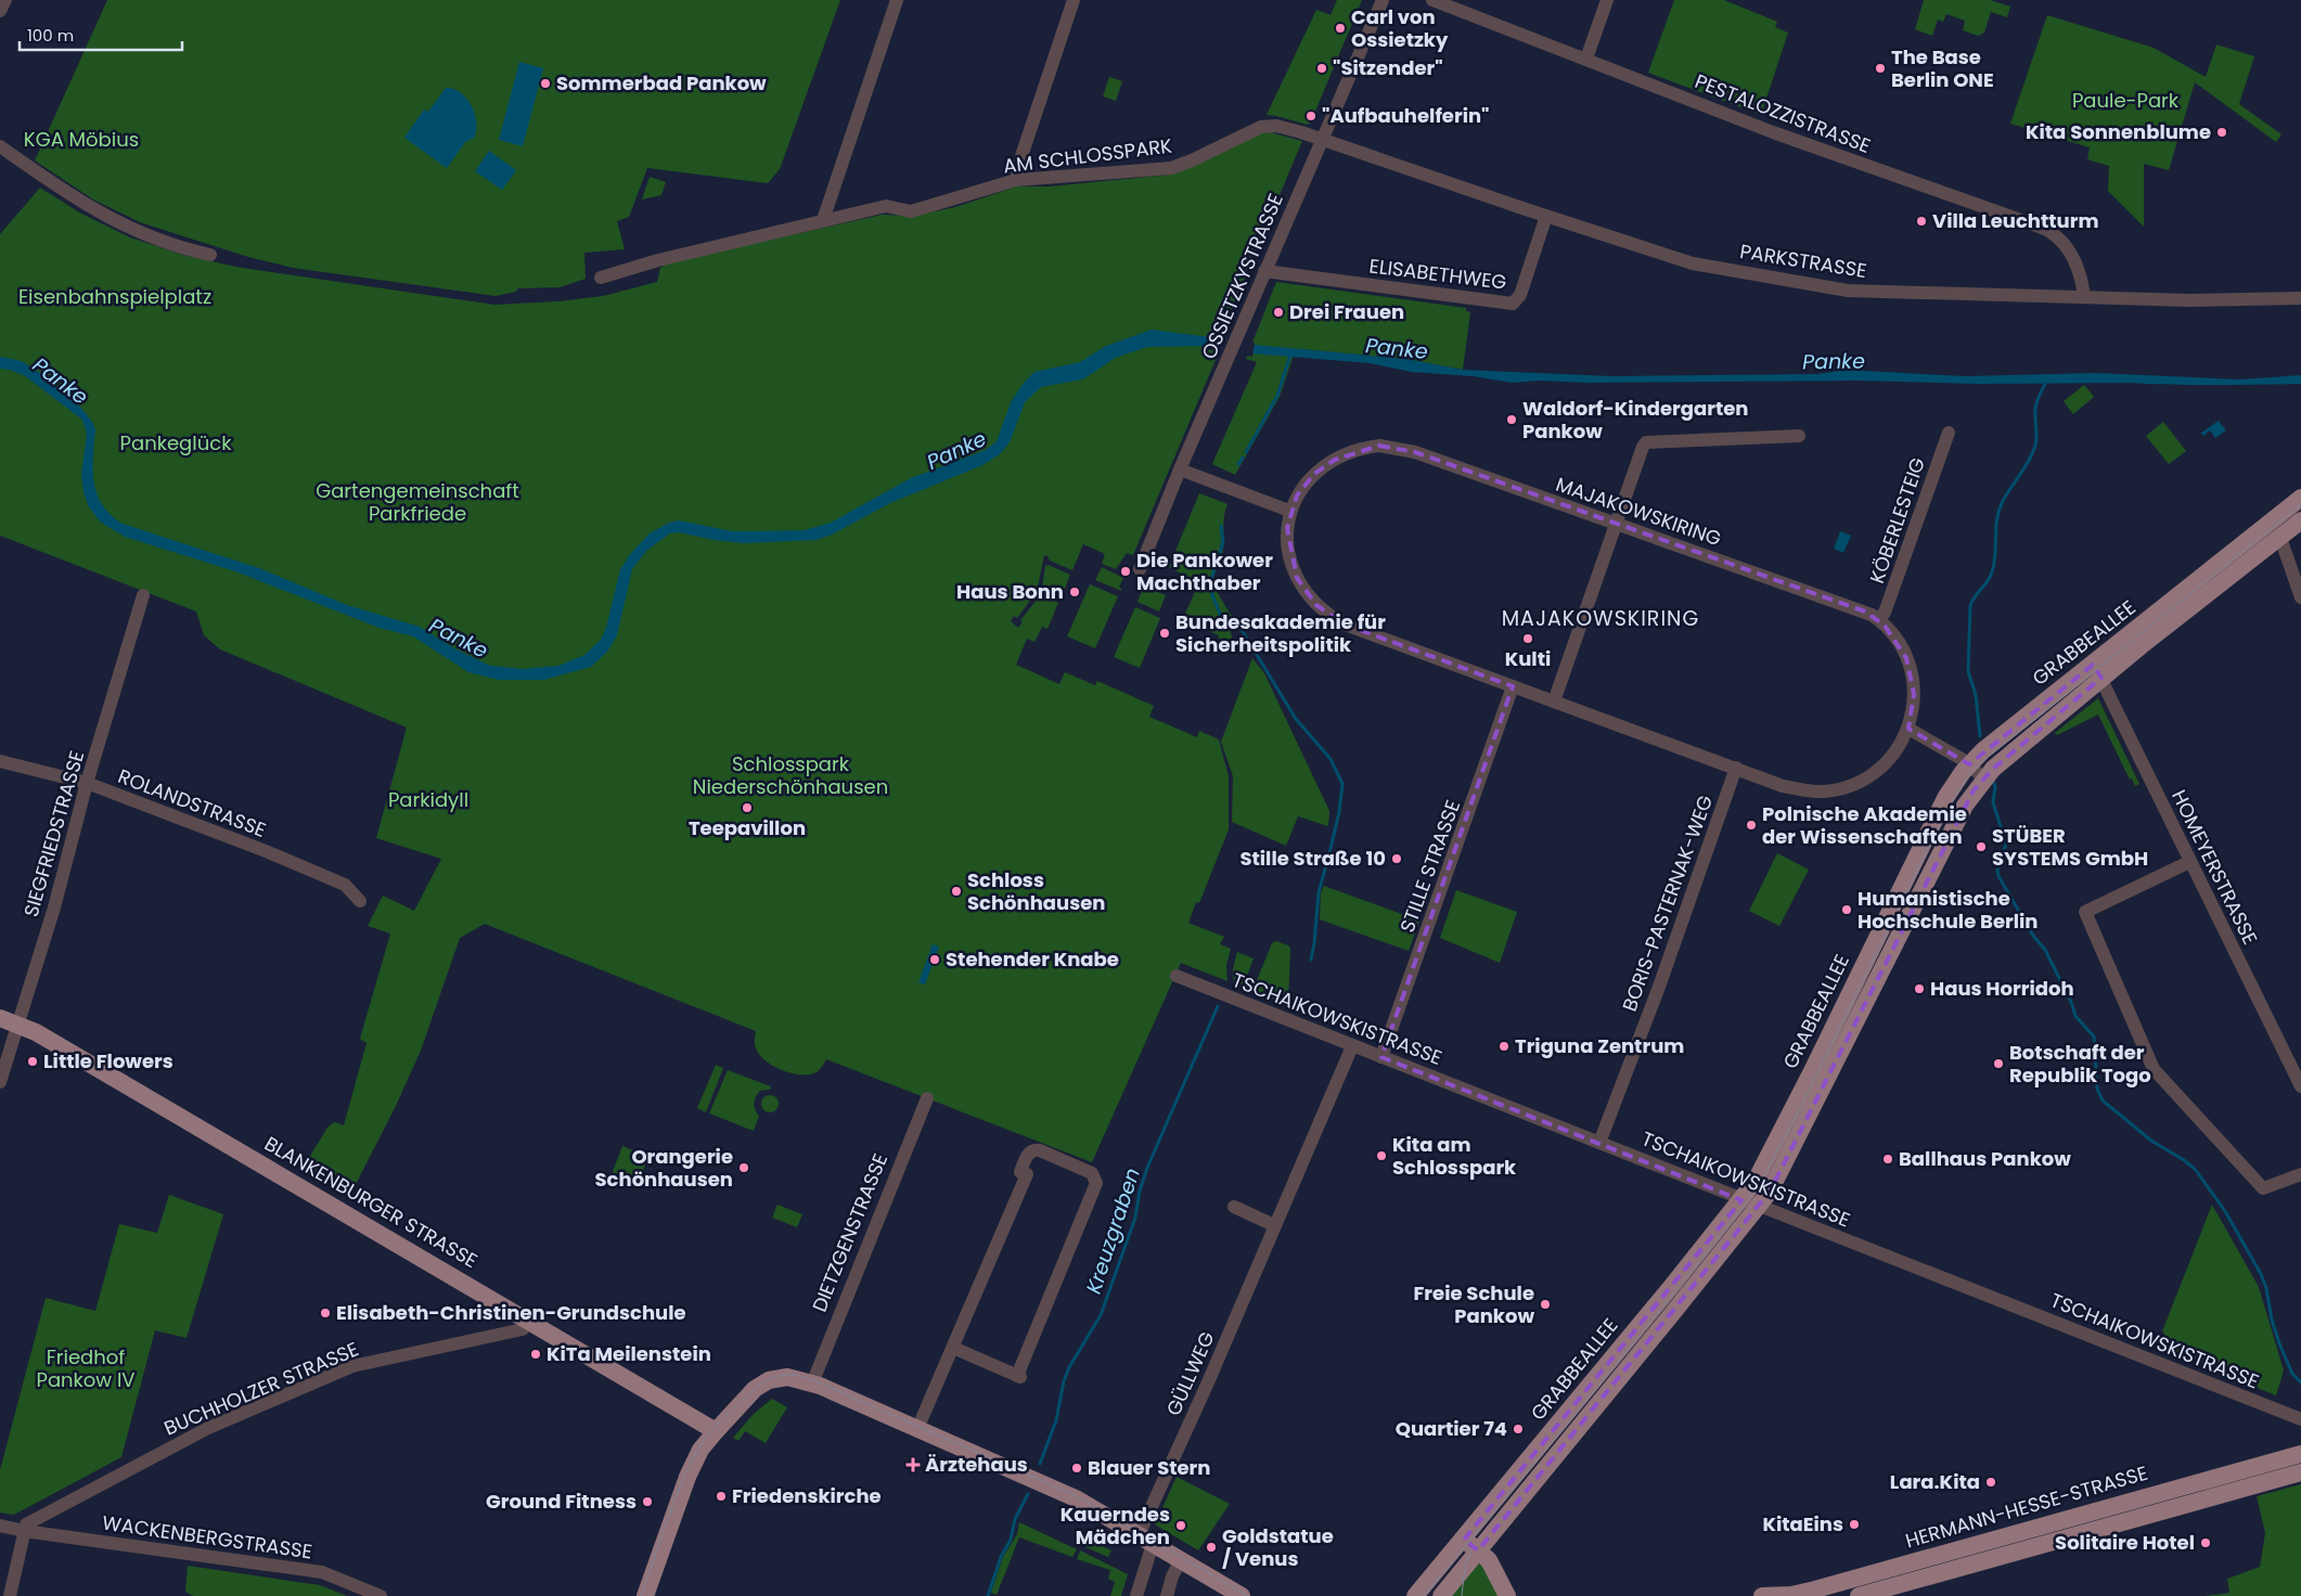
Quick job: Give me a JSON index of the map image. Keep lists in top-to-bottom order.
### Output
{
  "streets": {
    "main road": ["GRABBEALLEE", "BLANKENBURGER STRASSE", "HERMANN-HESSE-STRASSE"],
    "street": [
      "PESTALOZZISTRASSE",
      "AM SCHLOSSPARK",
      "PARKSTRASSE",
      "ELISABETHWEG",
      "OSSIETZKYSTRASSE",
      "MAJAKOWSKIRING",
      "KÖBERLESTEIG",
      "ROLANDSTRASSE",
      "SIEGFRIEDSTRASSE",
      "STILLE STRASSE",
      "HOMEYERSTRASSE",
      "BORIS-PASTERNAK-WEG",
      "TSCHAIKOWSKISTRASSE",
      "DIETZGENSTRASSE",
      "GÜLLWEG",
      "BUCHHOLZER STRASSE",
      "WACKENBERGSTRASSE"
    ]
  },
  "crossings": [
    ["PESTALOZZISTRASSE", "PARKSTRASSE"],
    ["AM SCHLOSSPARK", "PARKSTRASSE"],
    ["AM SCHLOSSPARK", "OSSIETZKYSTRASSE"],
    ["PARKSTRASSE", "ELISABETHWEG"],
    ["PARKSTRASSE", "OSSIETZKYSTRASSE"],
    ["ELISABETHWEG", "OSSIETZKYSTRASSE"],
    ["MAJAKOWSKIRING", "KÖBERLESTEIG"],
    ["MAJAKOWSKIRING", "STILLE STRASSE"],
    ["MAJAKOWSKIRING", "BORIS-PASTERNAK-WEG"],
    ["GRABBEALLEE", "HOMEYERSTRASSE"],
    ["GRABBEALLEE", "TSCHAIKOWSKISTRASSE"],
    ["ROLANDSTRASSE", "SIEGFRIEDSTRASSE"],
    ["SIEGFRIEDSTRASSE", "BLANKENBURGER STRASSE"],
    ["STILLE STRASSE", "TSCHAIKOWSKISTRASSE"],
    ["BORIS-PASTERNAK-WEG", "TSCHAIKOWSKISTRASSE"],
    ["TSCHAIKOWSKISTRASSE", "GÜLLWEG"],
    ["BLANKENBURGER STRASSE", "BUCHHOLZER STRASSE"],
    ["BUCHHOLZER STRASSE", "WACKENBERGSTRASSE"]
  ],
  "districts": ["MAJAKOWSKIRING"],
  "water": ["Panke", "Kreuzgraben"],
  "parks": [
    "Paule-Park",
    "KGA Möbius",
    "Eisenbahnspielplatz",
    "Pankeglück",
    "Gartengemeinschaft Parkfriede",
    "Schlosspark Niederschönhausen",
    "Parkidyll",
    "Friedhof Pankow IV"
  ],
  "places": {
    "other": [
      "Carl von Ossietzky",
      "\"Sitzender\"",
      "The Base Berlin ONE",
      "Sommerbad Pankow",
      "\"Aufbauhelferin\"",
      "Kita Sonnenblume",
      "Villa Leuchtturm",
      "Drei Frauen",
      "Waldorf-Kindergarten Pankow",
      "Die Pankower Machthaber",
      "Haus Bonn",
      "Bundesakademie für Sicherheitspolitik",
      "Kulti",
      "Teepavillon",
      "Polnische Akademie der Wissenschaften",
      "STÜBER SYSTEMS GmbH",
      "Stille Straße 10",
      "Schloss Schönhausen",
      "Humanistische Hochschule Berlin",
      "Stehender Knabe",
      "Haus Horridoh",
      "Triguna Zentrum",
      "Little Flowers",
      "Botschaft der Republik Togo",
      "Kita am Schlosspark",
      "Ballhaus Pankow",
      "Orangerie Schönhausen",
      "Freie Schule Pankow",
      "Elisabeth-Christinen-Grundschule",
      "KiTa Meilenstein",
      "Quartier 74",
      "Blauer Stern",
      "Lara.Kita",
      "Friedenskirche",
      "Ground Fitness",
      "KitaEins",
      "Kauerndes Mädchen",
      "Solitaire Hotel",
      "Goldstatue / Venus"
    ],
    "health": ["Ärztehaus"]
  },
  "scale_bar": "100 m"
}
